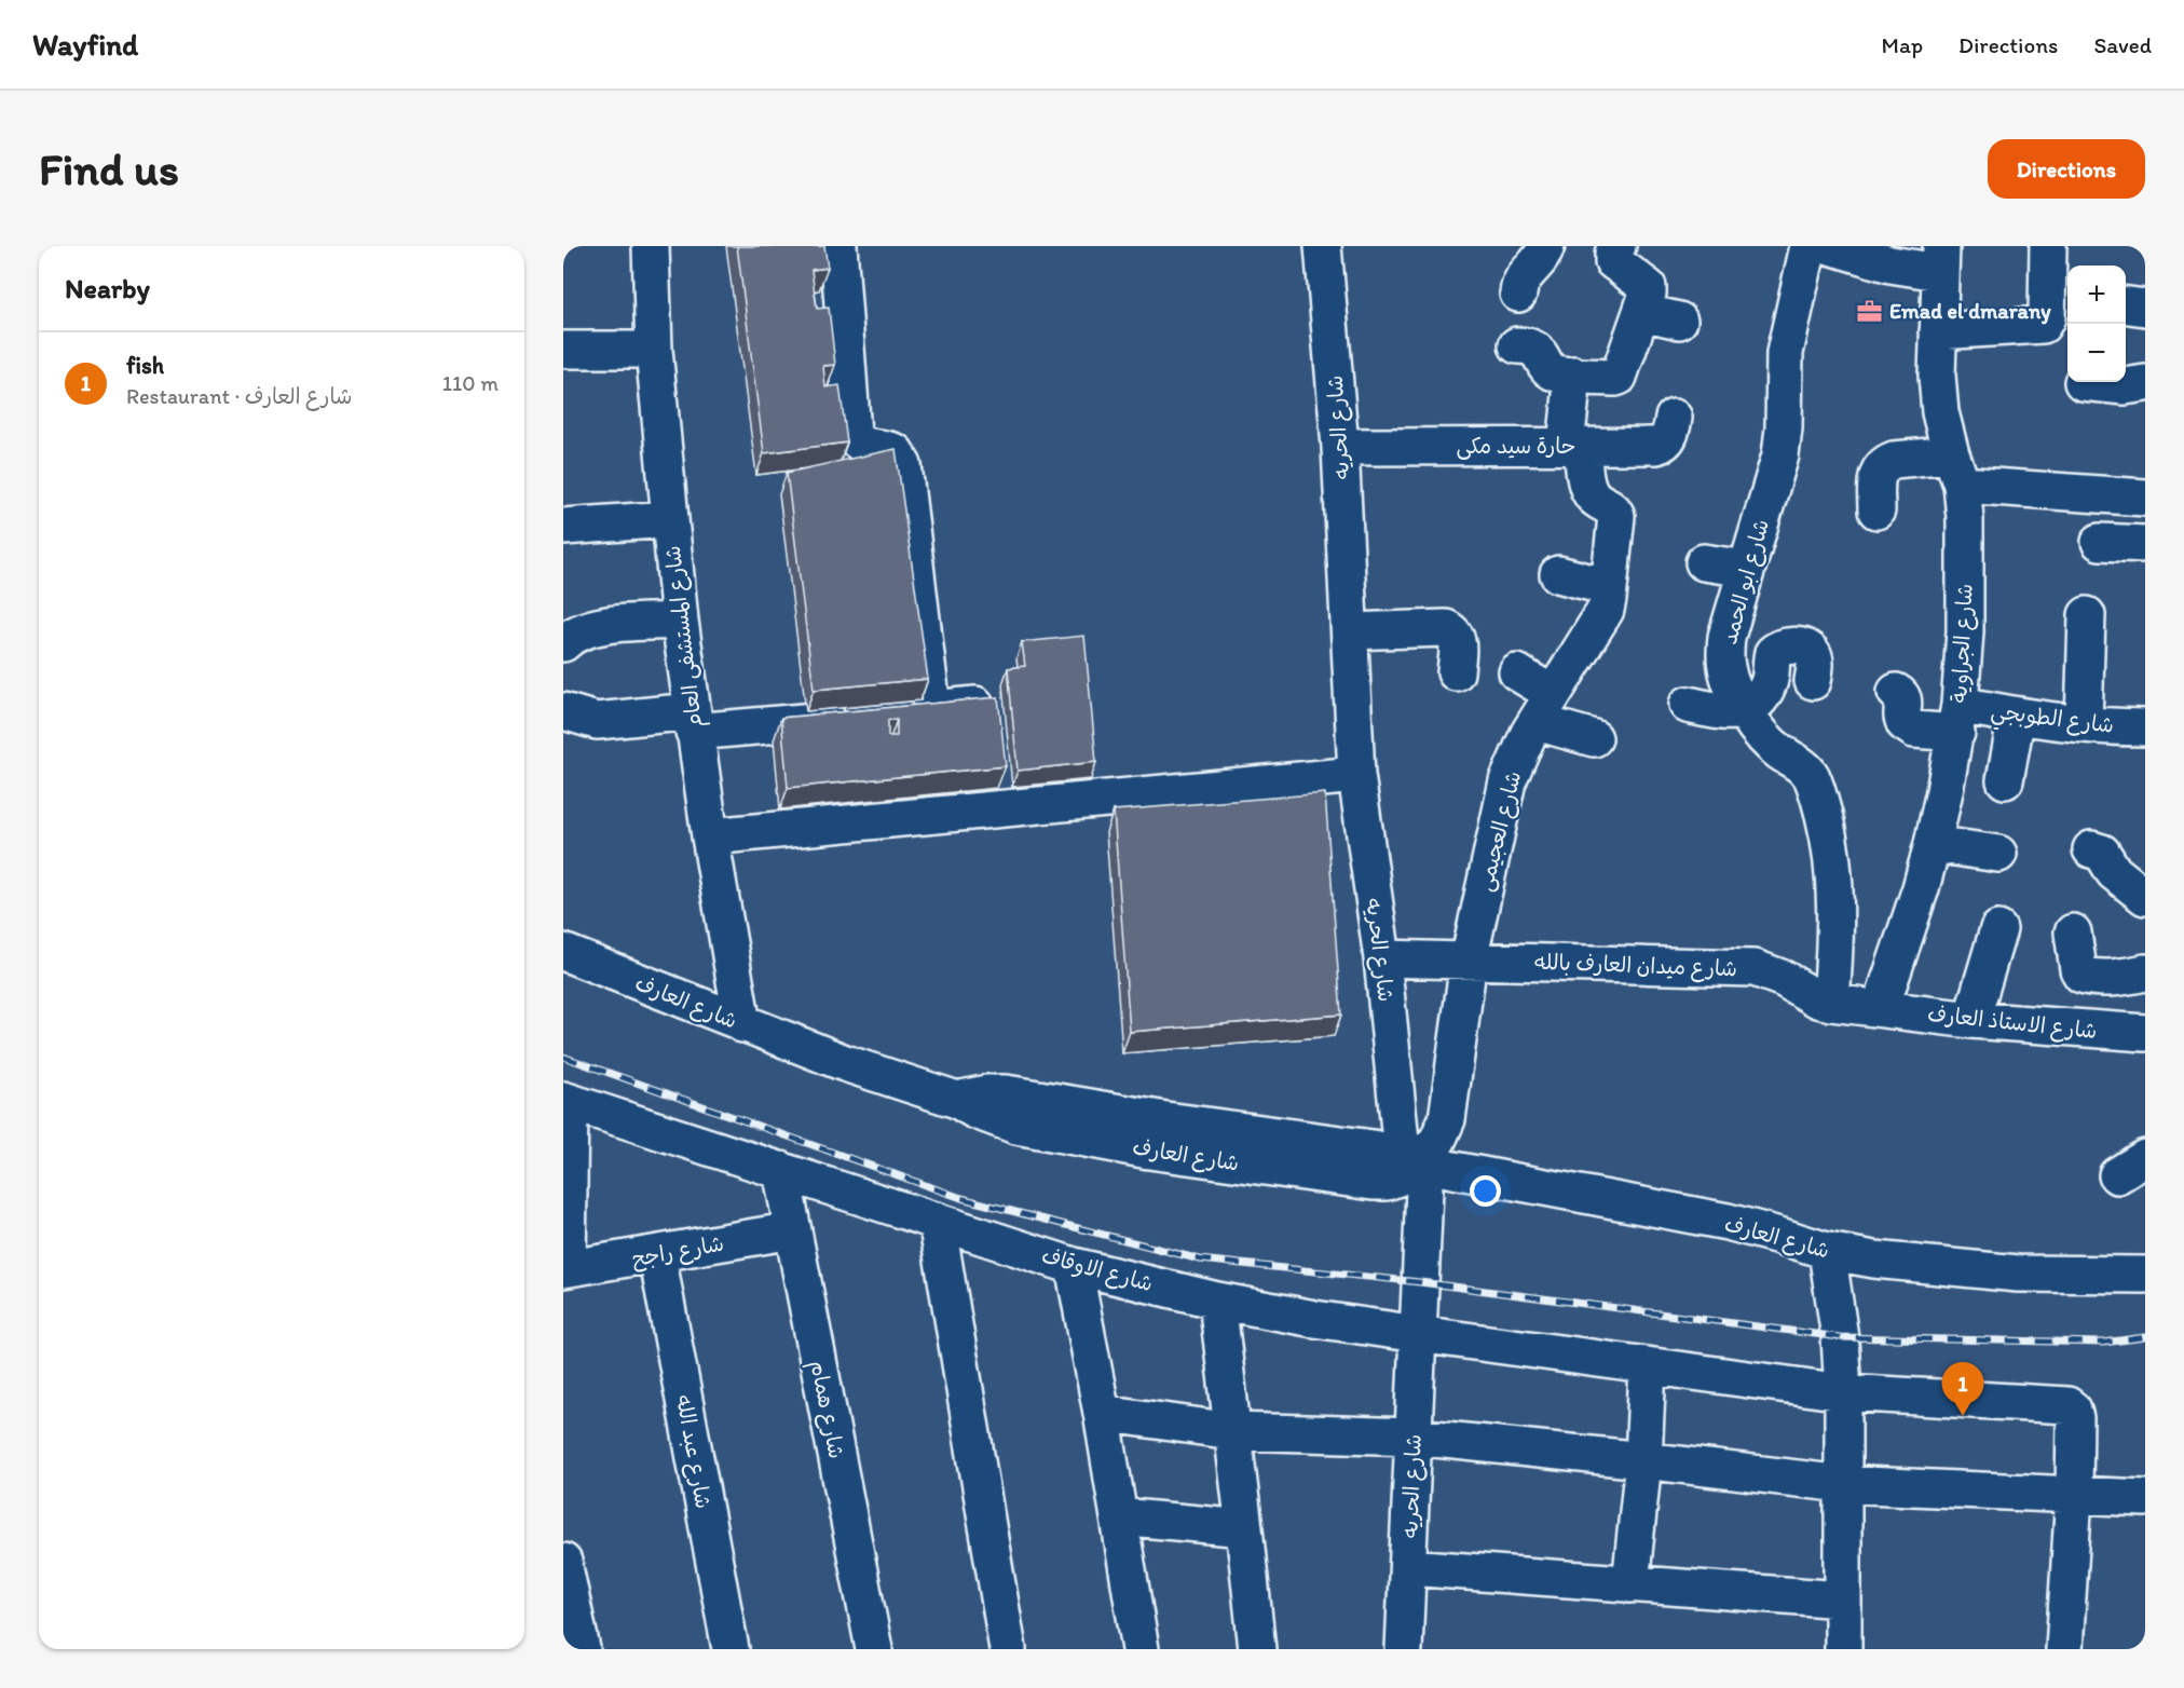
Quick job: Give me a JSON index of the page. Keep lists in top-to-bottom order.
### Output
{
  "streets": {
    "street": [
      "شارع الحريه",
      "حارة سيد مكى",
      "شارع ابو الحمد",
      "شارع المستشفى العام",
      "شارع الجراوية",
      "شارع الطوبجي",
      "شارع العجيمى",
      "شارع ميدان العارف بالله",
      "شارع العارف",
      "شارع الاستاذ العارف",
      "شارع راجح",
      "شارع الاوقاف",
      "شارع همام",
      "شارع عبد الله"
    ]
  },
  "crossings": [
    ["شارع الحريه", "حارة سيد مكى"],
    ["شارع الحريه", "شارع العجيمى"],
    ["شارع الحريه", "شارع ميدان العارف بالله"],
    ["شارع الحريه", "شارع العارف"],
    ["شارع الحريه", "شارع الاوقاف"],
    ["حارة سيد مكى", "شارع العجيمى"],
    ["شارع ابو الحمد", "شارع ميدان العارف بالله"],
    ["شارع المستشفى العام", "شارع العارف"],
    ["شارع الجراوية", "شارع الطوبجي"],
    ["شارع الجراوية", "شارع ميدان العارف بالله"],
    ["شارع الجراوية", "شارع الاستاذ العارف"],
    ["شارع العجيمى", "شارع ميدان العارف بالله"],
    ["شارع العجيمى", "شارع العارف"],
    ["شارع ميدان العارف بالله", "شارع الاستاذ العارف"],
    ["شارع راجح", "شارع همام"],
    ["شارع راجح", "شارع عبد الله"],
    ["شارع الاوقاف", "شارع همام"]
  ],
  "places": {
    "office": ["Emad el dmarany"]
  },
  "page": {
    "header": "Wayfind",
    "nav": ["Map", "Directions", "Saved"],
    "buttons": "Directions",
    "title": "Find us",
    "heading": "Nearby",
    "map_buttons": ["+", "−"],
    "list": [
      {
        "mark": "1",
        "name": "fish",
        "note": "Restaurant · شارع العارف",
        "value": "110 m"
      }
    ],
    "pins": "1"
  }
}
